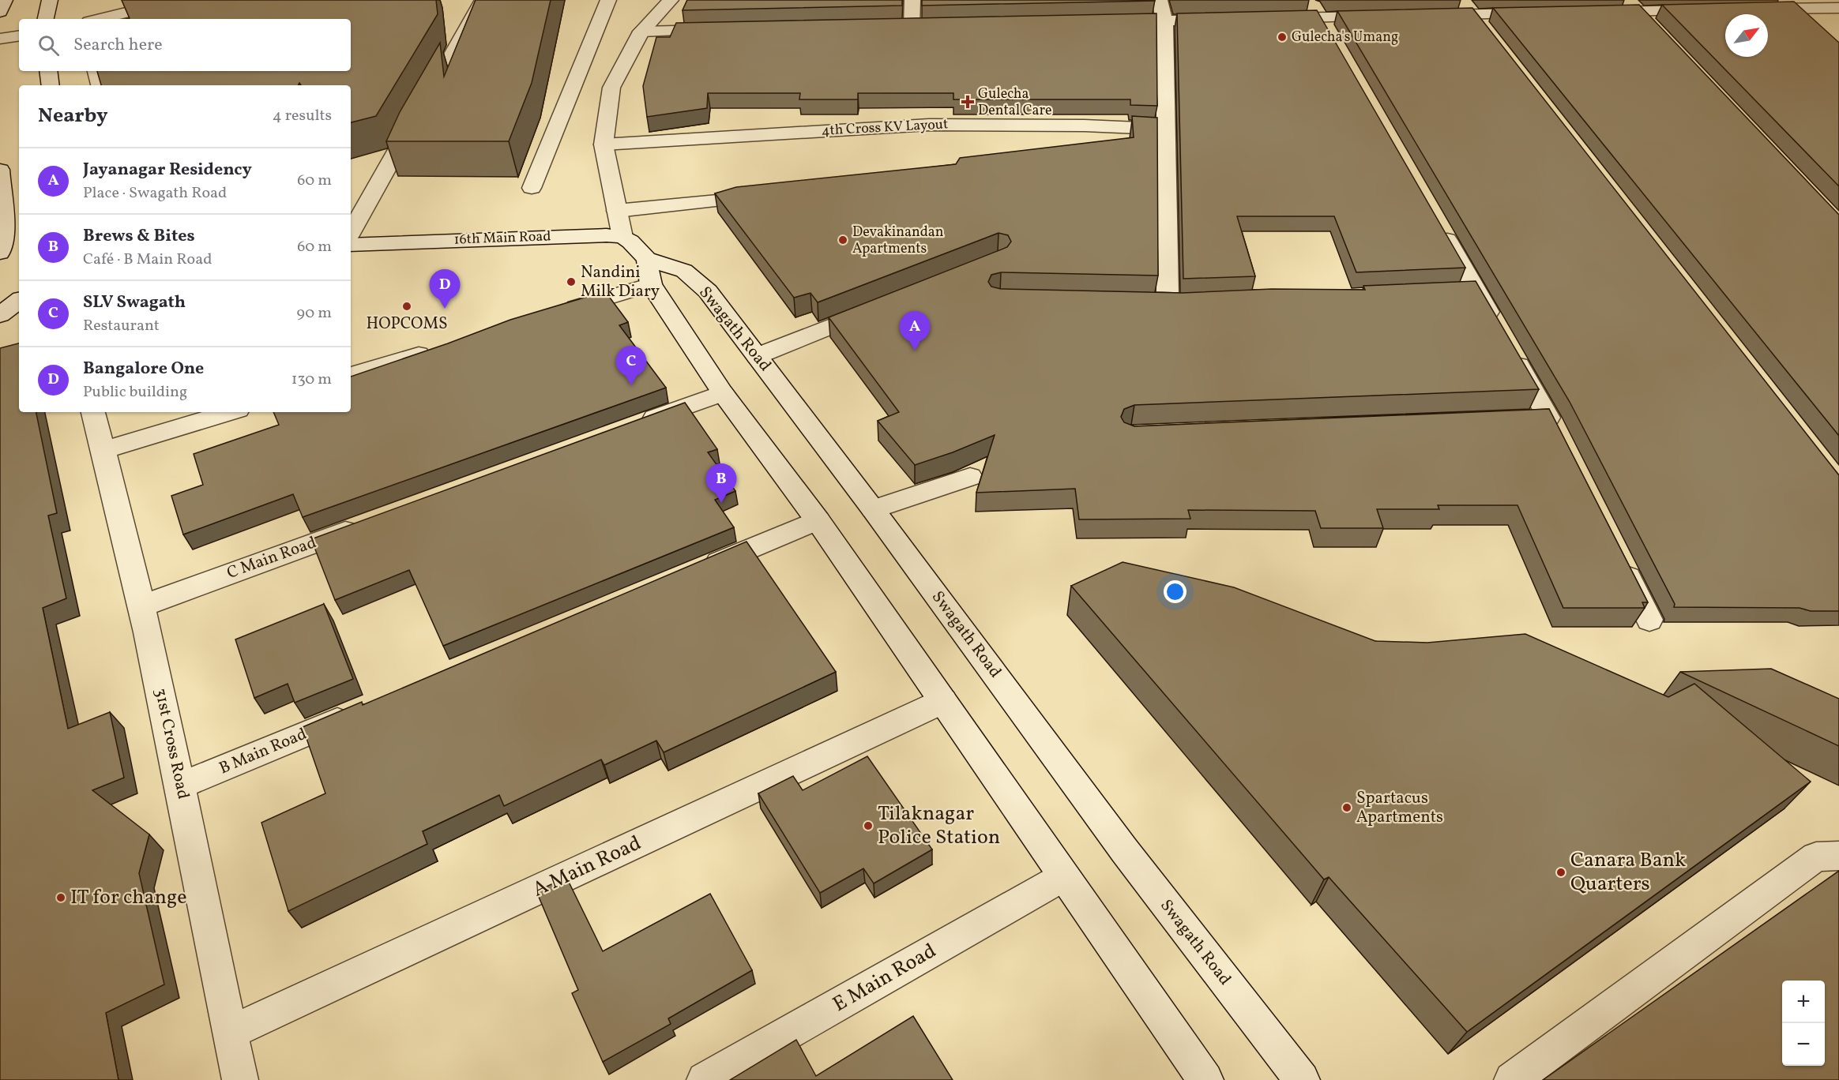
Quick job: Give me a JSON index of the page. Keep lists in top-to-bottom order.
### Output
{
  "streets": {
    "street": [
      "4th Cross KV Layout",
      "16th Main Road",
      "Swagath Road",
      "C Main Road",
      "31st Cross Road",
      "B Main Road",
      "A Main Road",
      "E Main Road"
    ]
  },
  "crossings": [
    ["C Main Road", "31st Cross Road"],
    ["31st Cross Road", "B Main Road"],
    ["31st Cross Road", "A Main Road"]
  ],
  "places": {
    "other": [
      "Gulecha's Umang",
      "Devakinandan Apartments",
      "Nandini Milk Diary",
      "HOPCOMS",
      "Spartacus Apartments",
      "Tilaknagar Police Station",
      "Canara Bank Quarters",
      "IT for change"
    ],
    "health": ["Gulecha Dental Care"]
  },
  "north": "top right",
  "page": {
    "search": "Search here",
    "heading": ["Nearby", "4 results"],
    "list": [
      {
        "mark": "A",
        "name": "Jayanagar Residency",
        "note": "Place · Swagath Road",
        "value": "60 m"
      },
      {
        "mark": "B",
        "name": "Brews & Bites",
        "note": "Café · B Main Road",
        "value": "60 m"
      },
      {
        "mark": "C",
        "name": "SLV Swagath",
        "note": "Restaurant",
        "value": "90 m"
      },
      {
        "mark": "D",
        "name": "Bangalore One",
        "note": "Public building",
        "value": "130 m"
      }
    ],
    "pins": [
      "D",
      "A",
      "C",
      "B"
    ],
    "map_buttons": ["+", "−"]
  }
}
